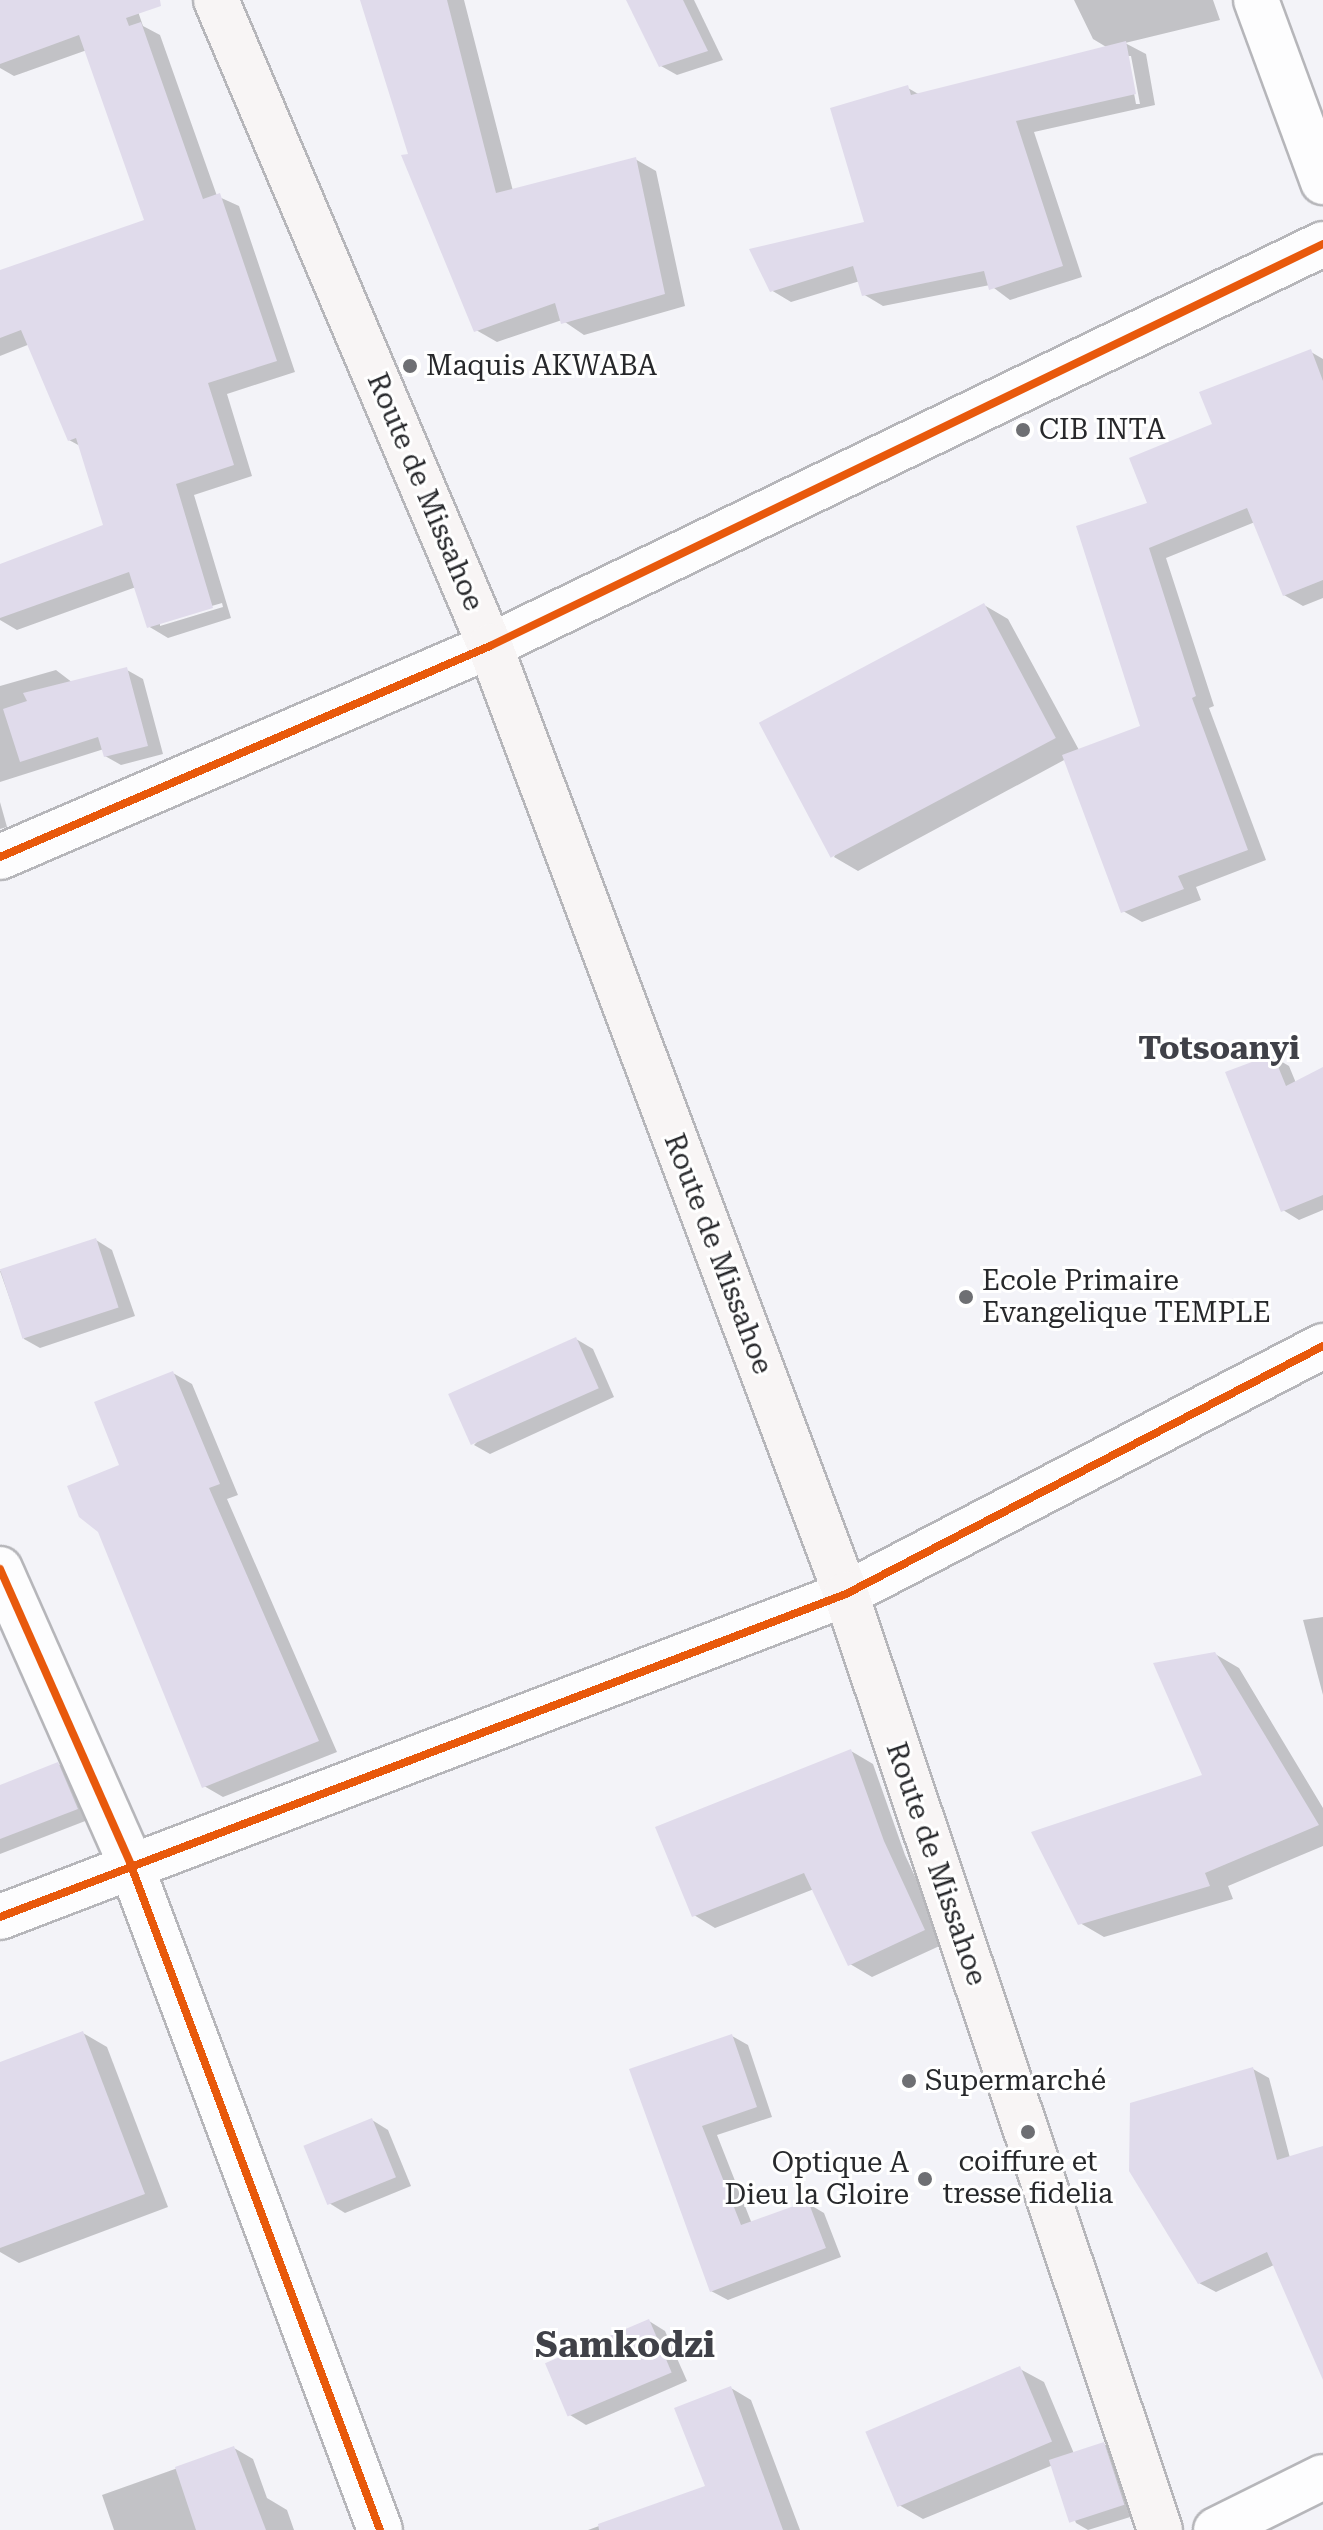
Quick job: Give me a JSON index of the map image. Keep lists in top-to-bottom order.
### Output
{
  "streets": {
    "main road": ["Route de Missahoe"]
  },
  "districts": ["Totsoanyi", "Samkodzi"],
  "places": [
    "Maquis AKWABA",
    "CIB INTA",
    "Ecole Primaire Evangelique TEMPLE",
    "Supermarché",
    "coiffure et tresse fidelia",
    "Optique A Dieu la Gloire"
  ]
}
